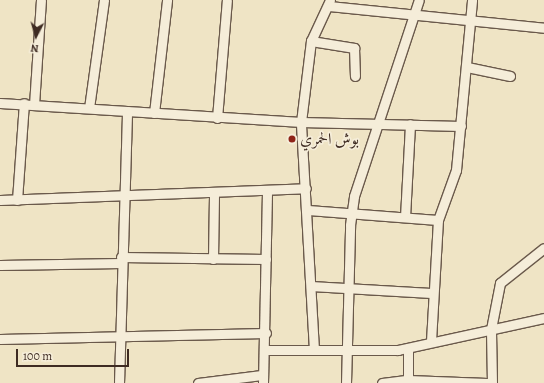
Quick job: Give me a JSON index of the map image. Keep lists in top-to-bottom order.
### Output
{
  "places": ["بوش الحمري"],
  "scale_bar": "100 m",
  "north": "bottom"
}
